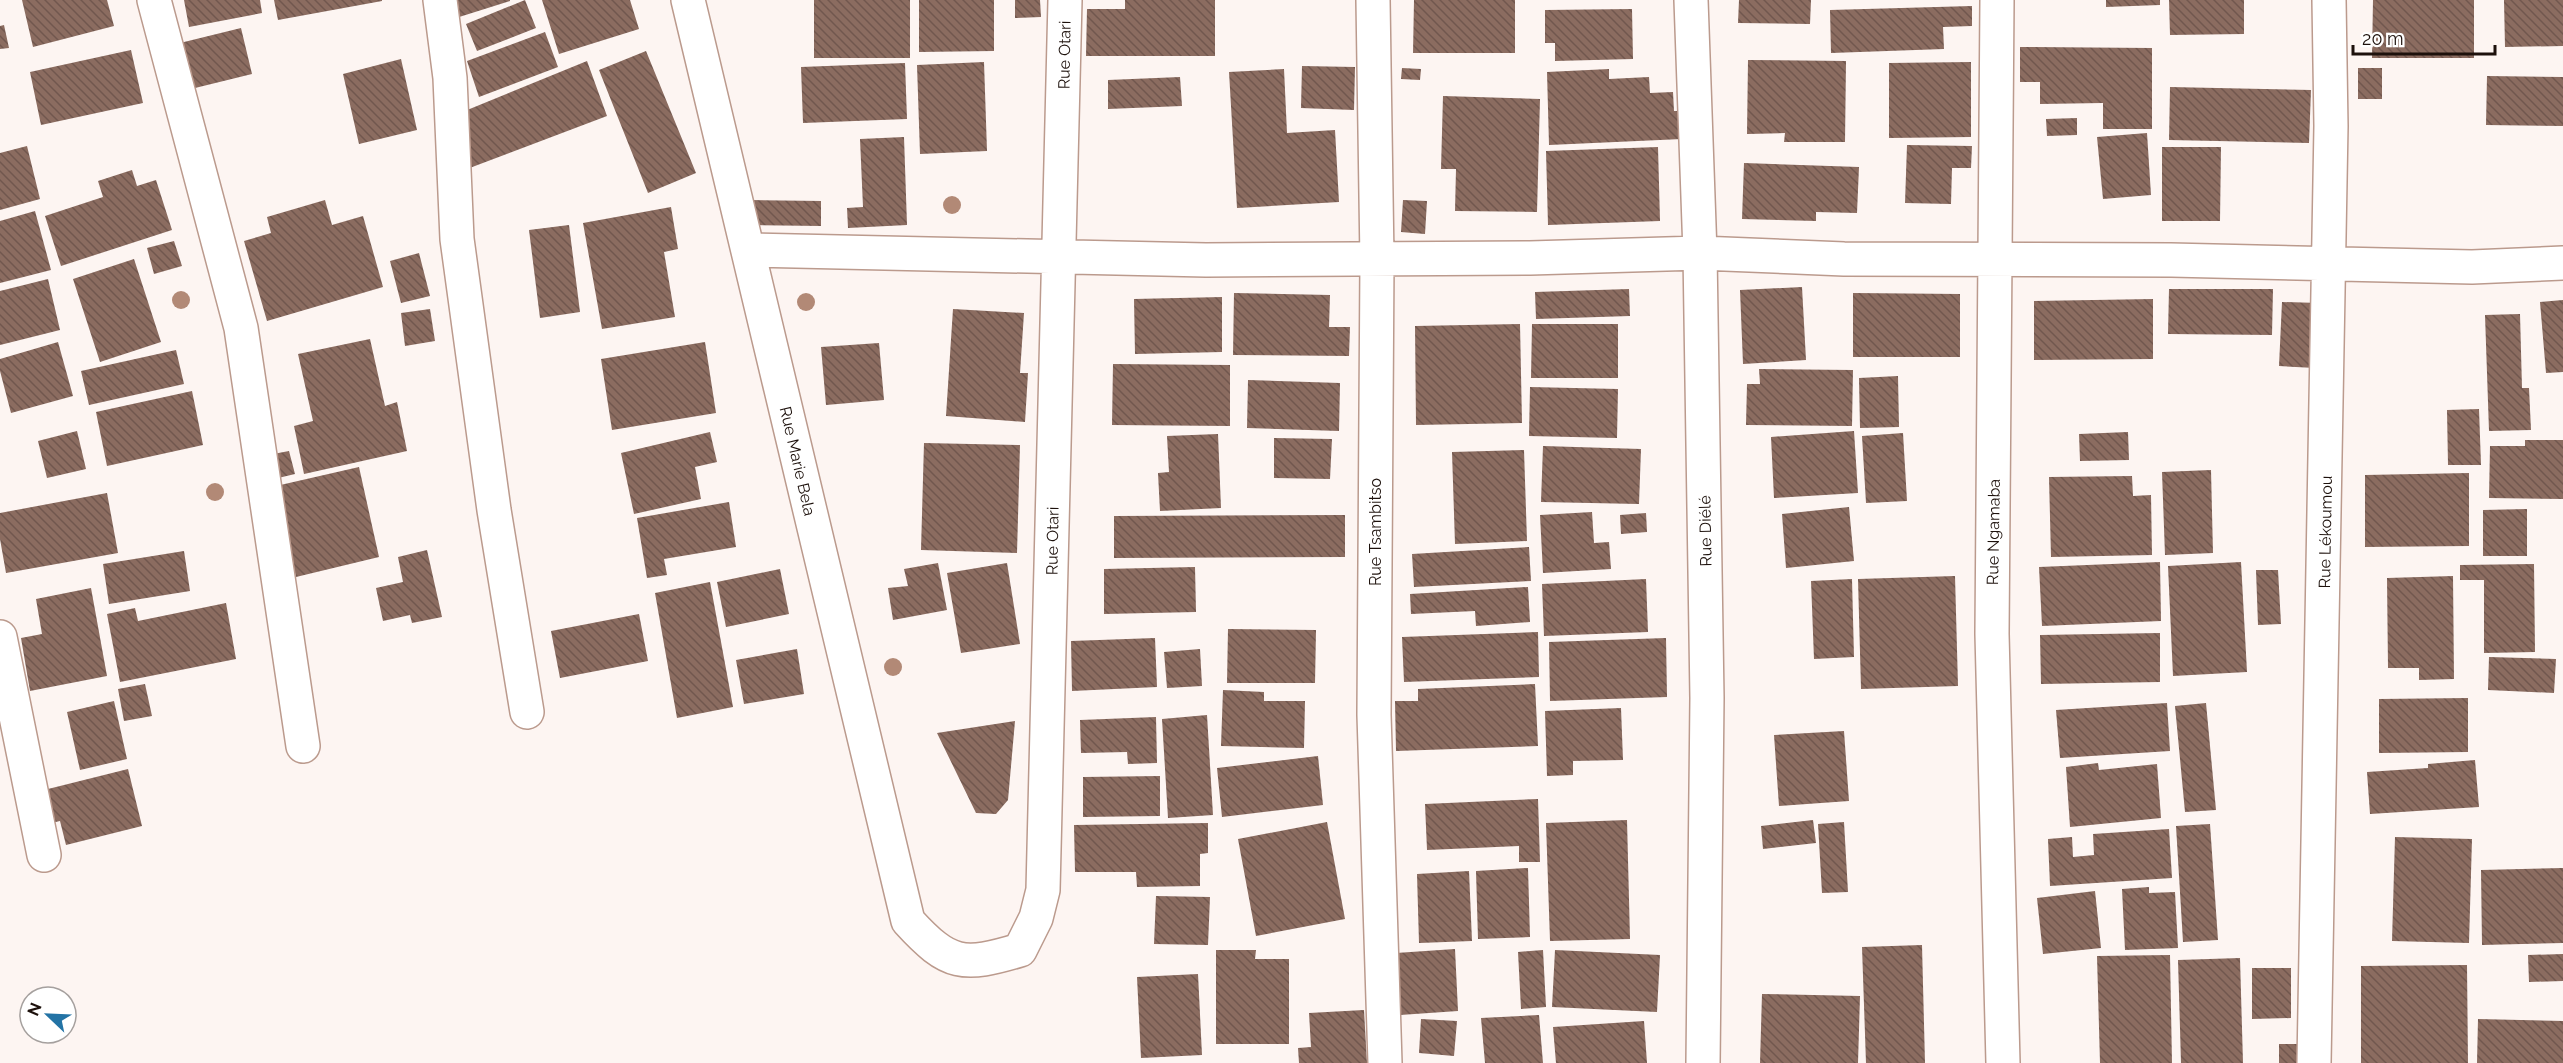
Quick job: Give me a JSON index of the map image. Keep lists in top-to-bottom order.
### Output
{
  "streets": {
    "street": [
      "Rue Otari",
      "Rue Marie Bela",
      "Rue Diélé",
      "Rue Tsambitso",
      "Rue Ngamaba",
      "Rue Lékoumou"
    ]
  },
  "crossings": [
    ["Rue Otari", "Rue Marie Bela"]
  ],
  "scale_bar": "20 m",
  "north": "top left"
}
